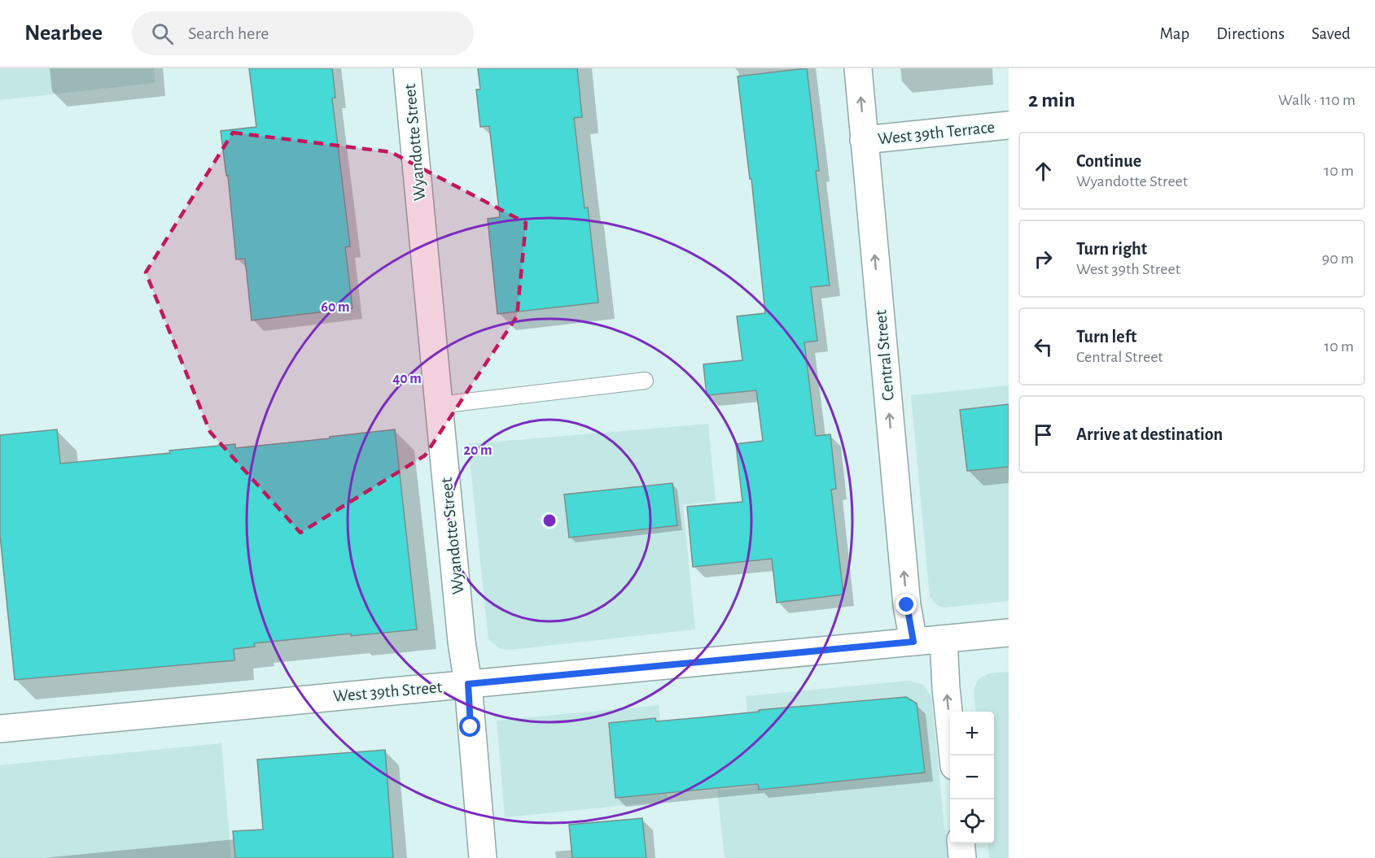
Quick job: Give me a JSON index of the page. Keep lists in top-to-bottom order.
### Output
{
  "streets": {
    "street": [
      "West 39th Terrace",
      "Wyandotte Street",
      "Central Street",
      "West 39th Street"
    ]
  },
  "crossings": [
    ["West 39th Terrace", "Central Street"],
    ["Wyandotte Street", "West 39th Street"],
    ["Central Street", "West 39th Street"]
  ],
  "one_way": ["Central Street"],
  "page": {
    "header": "Nearbee",
    "search": "Search here",
    "nav": ["Map", "Directions", "Saved"],
    "heading": ["2 min", "Walk · 110 m"],
    "list": [
      ["Continue", "Wyandotte Street", "10 m"],
      ["Turn right", "West 39th Street", "90 m"],
      ["Turn left", "Central Street", "10 m"],
      "Arrive at destination"
    ],
    "map_buttons": ["+", "−"]
  },
  "rings": ["60 m", "40 m", "20 m"]
}
